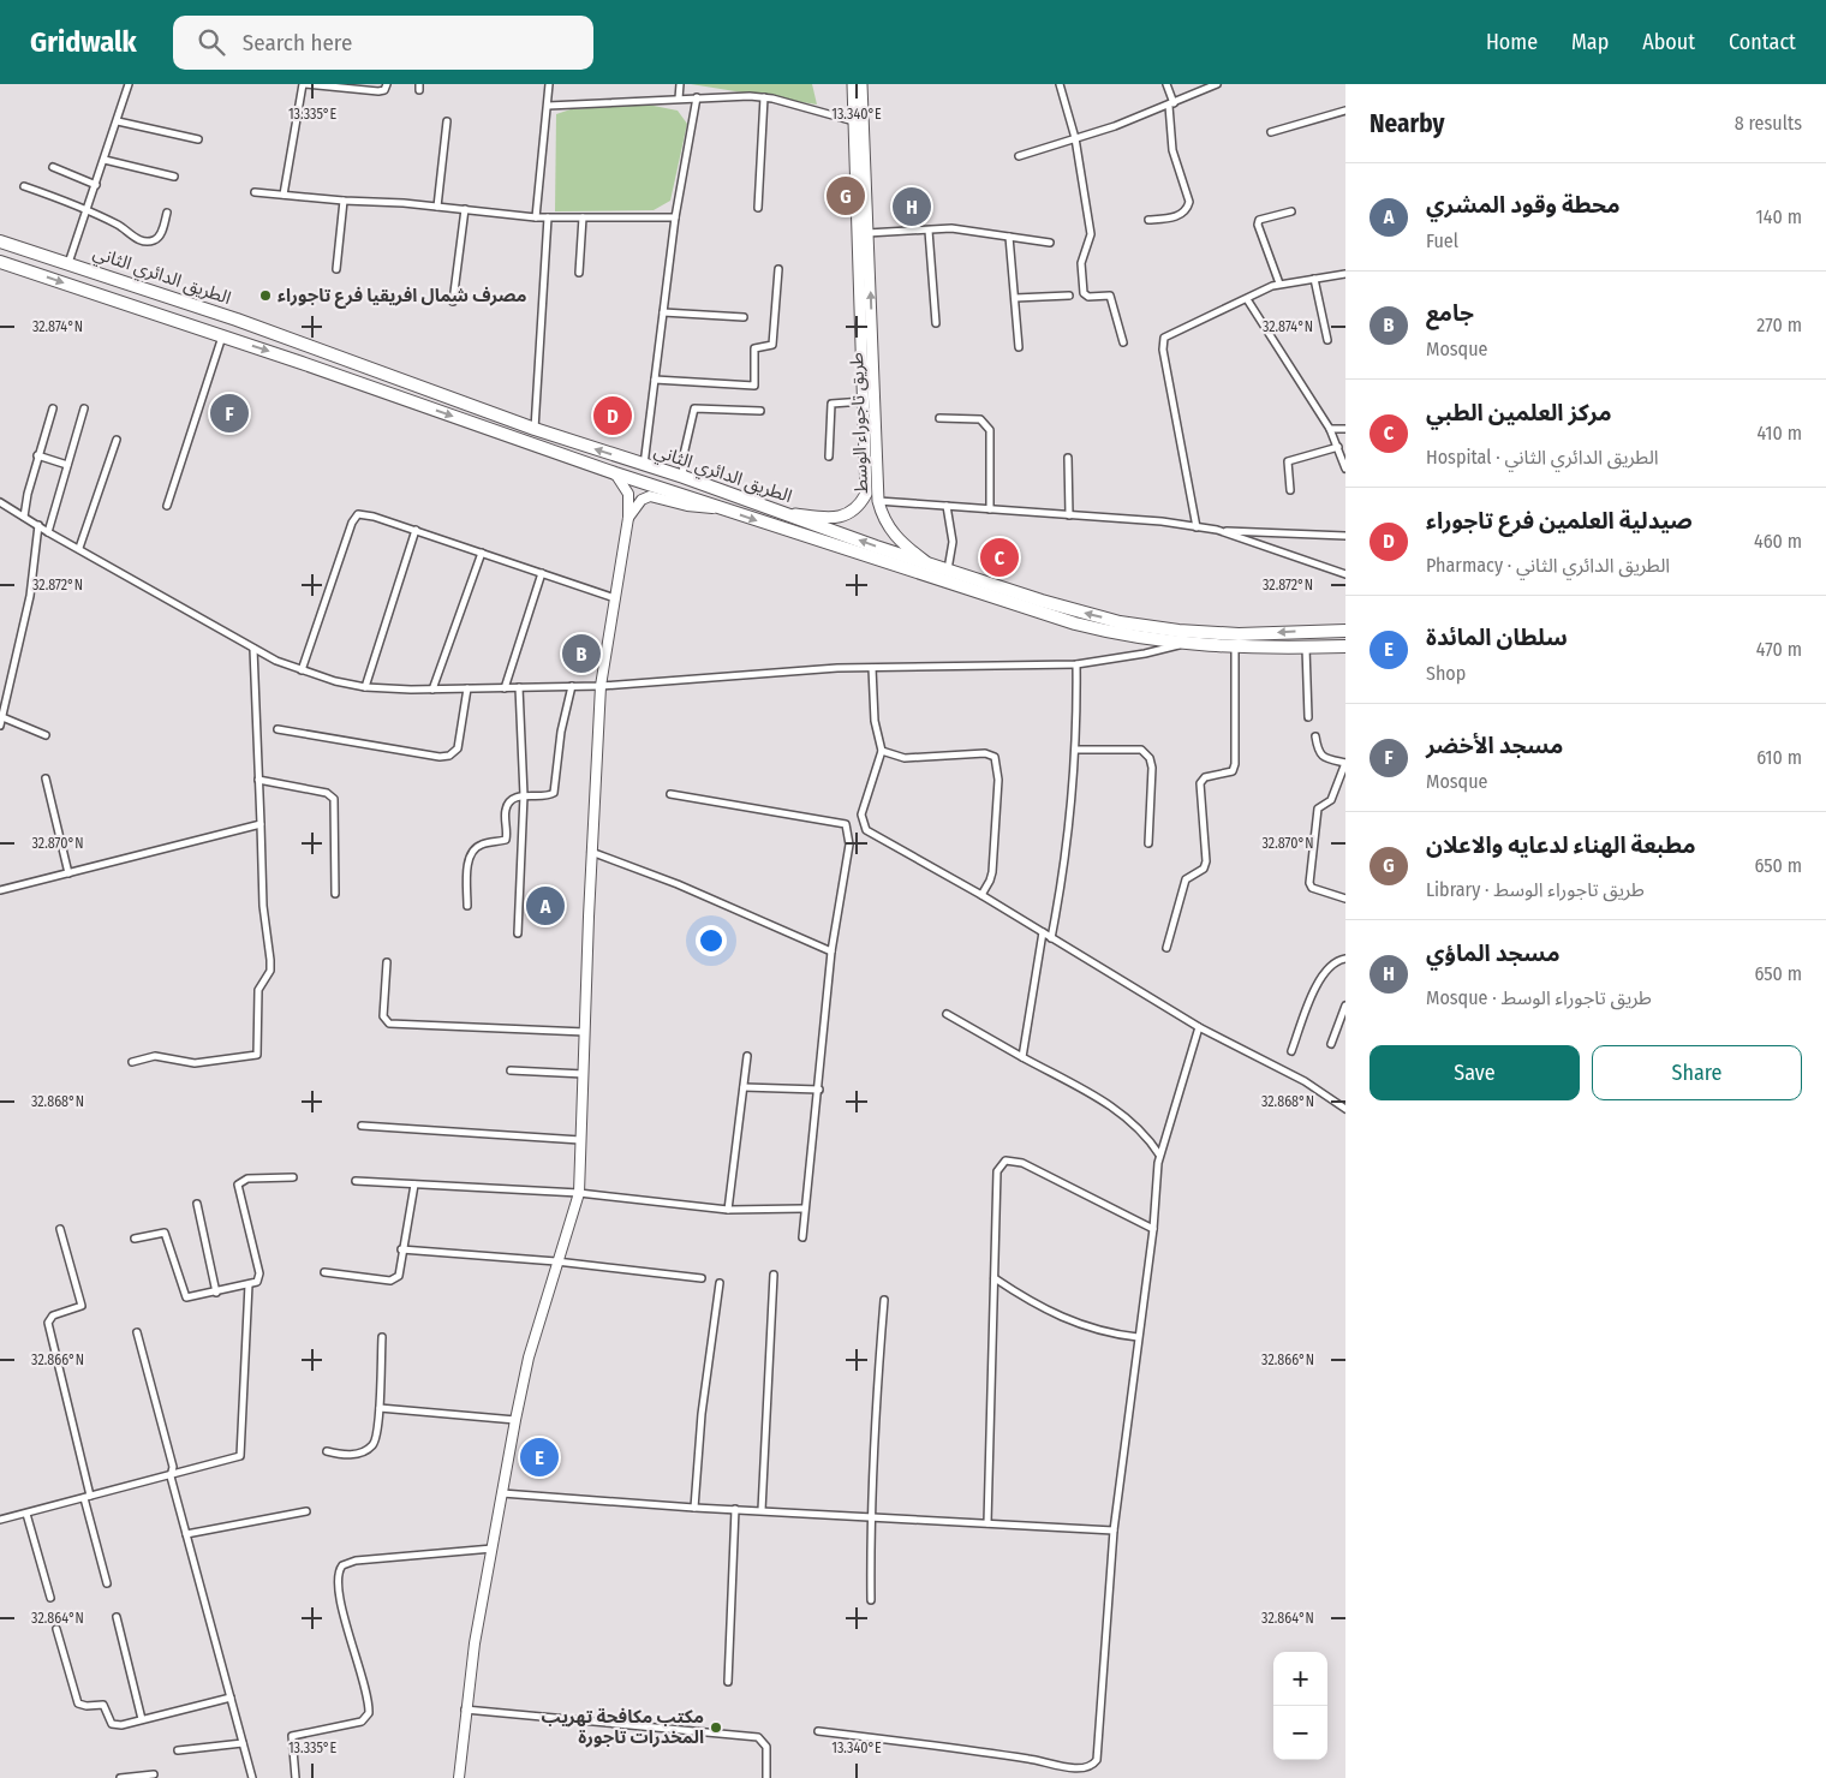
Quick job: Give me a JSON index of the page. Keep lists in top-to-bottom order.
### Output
{
  "streets": {
    "highway": ["الطريق الدائري الثاني"],
    "main road": ["طريق تاجوراء الوسط"]
  },
  "crossings": [
    ["الطريق الدائري الثاني", "طريق تاجوراء الوسط"]
  ],
  "places": ["مصرف شمال افريقيا فرع تاجوراء", "مكتب مكافحة تهريب المخدرات تاجورة"],
  "page": {
    "header": "Gridwalk",
    "search": "Search here",
    "nav": [
      "Home",
      "Map",
      "About",
      "Contact"
    ],
    "heading": ["Nearby", "8 results"],
    "list": [
      {
        "mark": "A",
        "name": "محطة وقود المشري",
        "note": "Fuel",
        "value": "140 m"
      },
      {
        "mark": "B",
        "name": "جامع",
        "note": "Mosque",
        "value": "270 m"
      },
      {
        "mark": "C",
        "name": "مركز العلمين الطبي",
        "note": "Hospital · الطريق الدائري الثاني",
        "value": "410 m"
      },
      {
        "mark": "D",
        "name": "صيدلية العلمين فرع تاجوراء",
        "note": "Pharmacy · الطريق الدائري الثاني",
        "value": "460 m"
      },
      {
        "mark": "E",
        "name": "سلطان المائدة",
        "note": "Shop",
        "value": "470 m"
      },
      {
        "mark": "F",
        "name": "مسجد الأخضر",
        "note": "Mosque",
        "value": "610 m"
      },
      {
        "mark": "G",
        "name": "مطبعة الهناء لدعايه والاعلان",
        "note": "Library · طريق تاجوراء الوسط",
        "value": "650 m"
      },
      {
        "mark": "H",
        "name": "مسجد الماؤي",
        "note": "Mosque · طريق تاجوراء الوسط",
        "value": "650 m"
      }
    ],
    "pins": [
      "G",
      "H",
      "F",
      "D",
      "C",
      "B",
      "A",
      "E"
    ],
    "buttons": ["Save", "Share"],
    "map_buttons": ["+", "−"]
  },
  "coordinates": [
    "13.335°E",
    "13.340°E",
    "32.874°N",
    "32.872°N",
    "32.870°N",
    "32.868°N",
    "32.866°N",
    "32.864°N"
  ]
}
